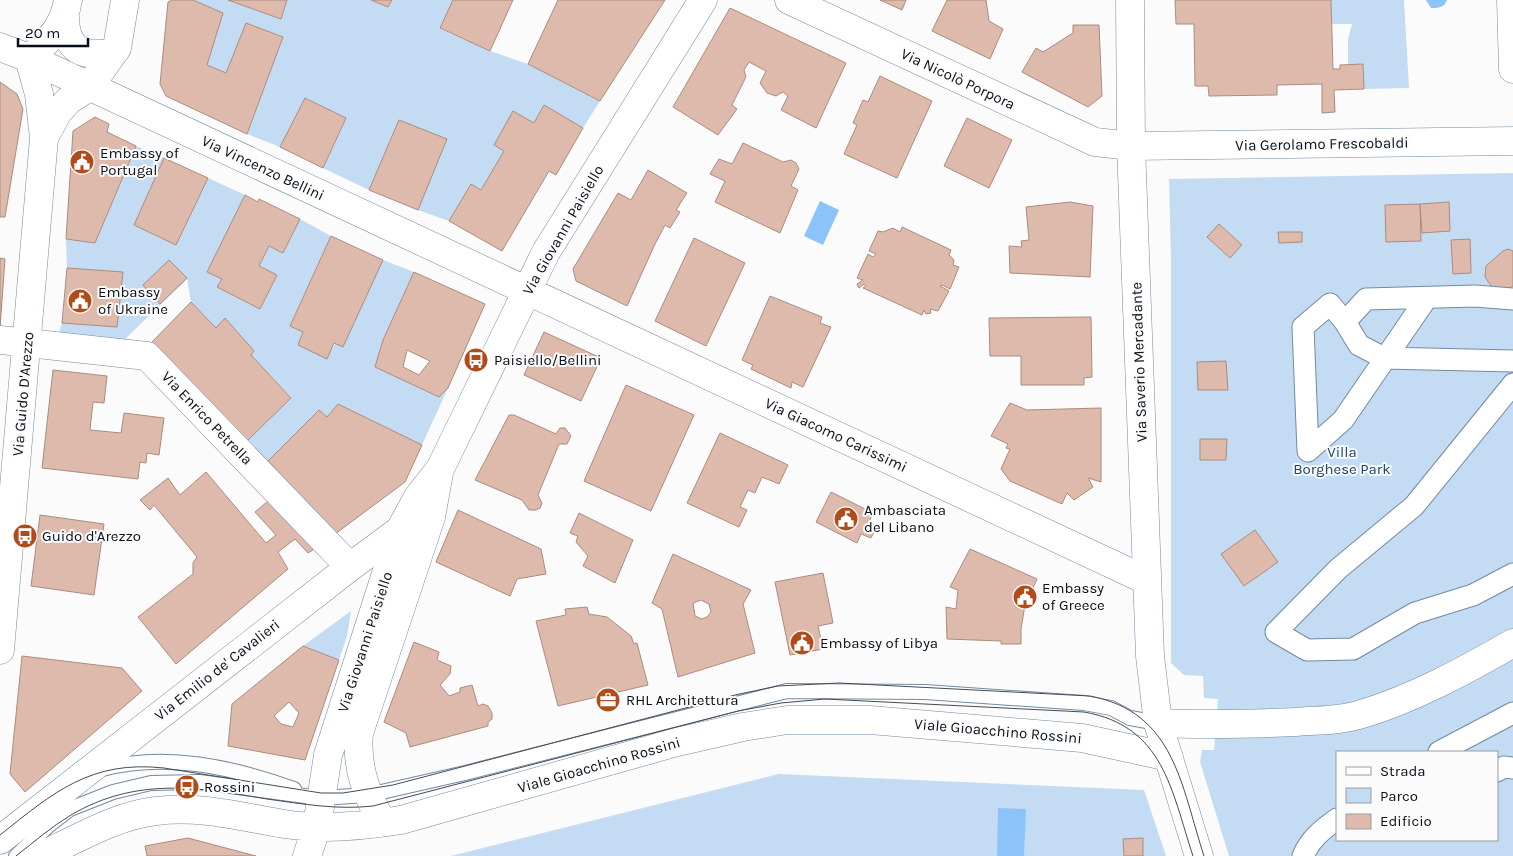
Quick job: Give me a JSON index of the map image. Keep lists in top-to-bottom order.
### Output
{
  "streets": {
    "street": [
      "Via Nicolò Porpora",
      "Via Gerolamo Frescobaldi",
      "Via Vincenzo Bellini",
      "Via Giovanni Paisiello",
      "Via Saverio Mercadante",
      "Via Guido D'Arezzo",
      "Via Enrico Petrella",
      "Via Giacomo Carissimi",
      "Via Emilio de' Cavalieri",
      "Viale Gioacchino Rossini"
    ]
  },
  "crossings": [
    ["Via Nicolò Porpora", "Via Gerolamo Frescobaldi"],
    ["Via Nicolò Porpora", "Via Saverio Mercadante"],
    ["Via Gerolamo Frescobaldi", "Via Saverio Mercadante"],
    ["Via Vincenzo Bellini", "Via Giovanni Paisiello"],
    ["Via Vincenzo Bellini", "Via Guido D'Arezzo"],
    ["Via Vincenzo Bellini", "Via Giacomo Carissimi"],
    ["Via Giovanni Paisiello", "Via Giacomo Carissimi"],
    ["Via Giovanni Paisiello", "Via Emilio de' Cavalieri"],
    ["Via Giovanni Paisiello", "Viale Gioacchino Rossini"],
    ["Via Saverio Mercadante", "Via Giacomo Carissimi"],
    ["Via Saverio Mercadante", "Viale Gioacchino Rossini"],
    ["Via Guido D'Arezzo", "Via Enrico Petrella"],
    ["Via Enrico Petrella", "Via Emilio de' Cavalieri"],
    ["Via Emilio de' Cavalieri", "Viale Gioacchino Rossini"]
  ],
  "parks": ["Villa Borghese Park"],
  "places": {
    "public building": [
      "Embassy of Portugal",
      "Embassy of Ukraine",
      "Ambasciata del Libano",
      "Embassy of Greece",
      "Embassy of Libya"
    ],
    "bus stop": ["Paisiello/Bellini", "Guido d'Arezzo", "Rossini"],
    "office": ["RHL Architettura"]
  },
  "legend": ["Strada", "Parco", "Edificio"],
  "scale_bar": "20 m"
}
